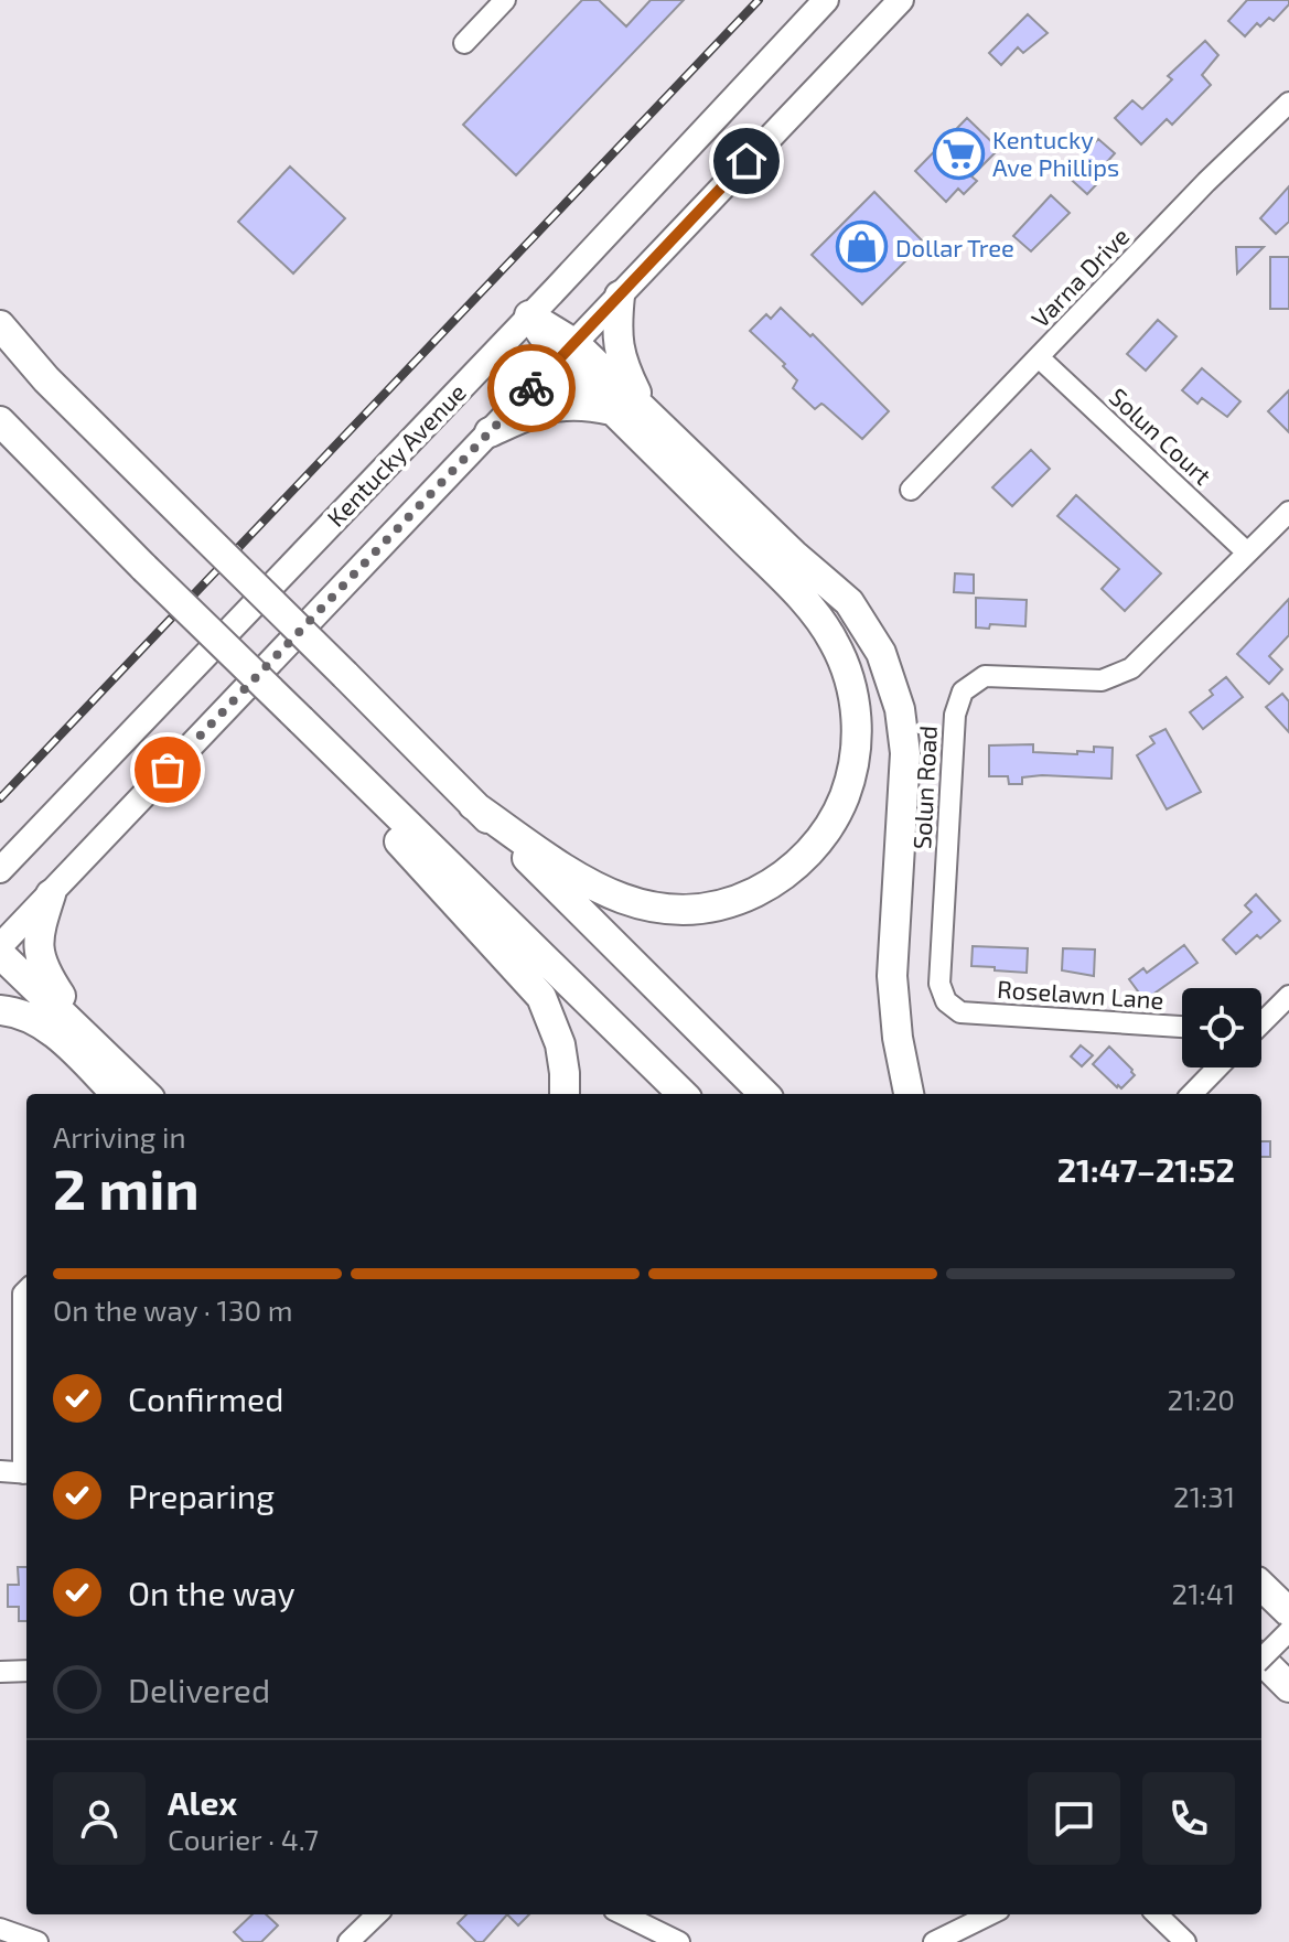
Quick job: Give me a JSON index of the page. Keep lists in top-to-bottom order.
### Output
{
  "streets": {
    "main road": ["Kentucky Avenue"],
    "street": [
      "Varna Drive",
      "Solun Court",
      "Solun Road",
      "Roselawn Lane"
    ]
  },
  "crossings": [
    ["Varna Drive", "Solun Court"],
    ["Solun Court", "Solun Road"],
    ["Solun Road", "Roselawn Lane"]
  ],
  "places": {
    "supermarket": ["Kentucky Ave Phillips"],
    "shop": ["Dollar Tree"]
  },
  "page": {
    "heading": ["2 min", "Arriving in", "21:47–21:52"],
    "panel": ["Alex", "Courier · 4.7"],
    "bar": "On the way · 130 m",
    "list": [
      ["Confirmed", "21:20"],
      ["Preparing", "21:31"],
      ["On the way", "21:41"],
      "Delivered"
    ]
  }
}
